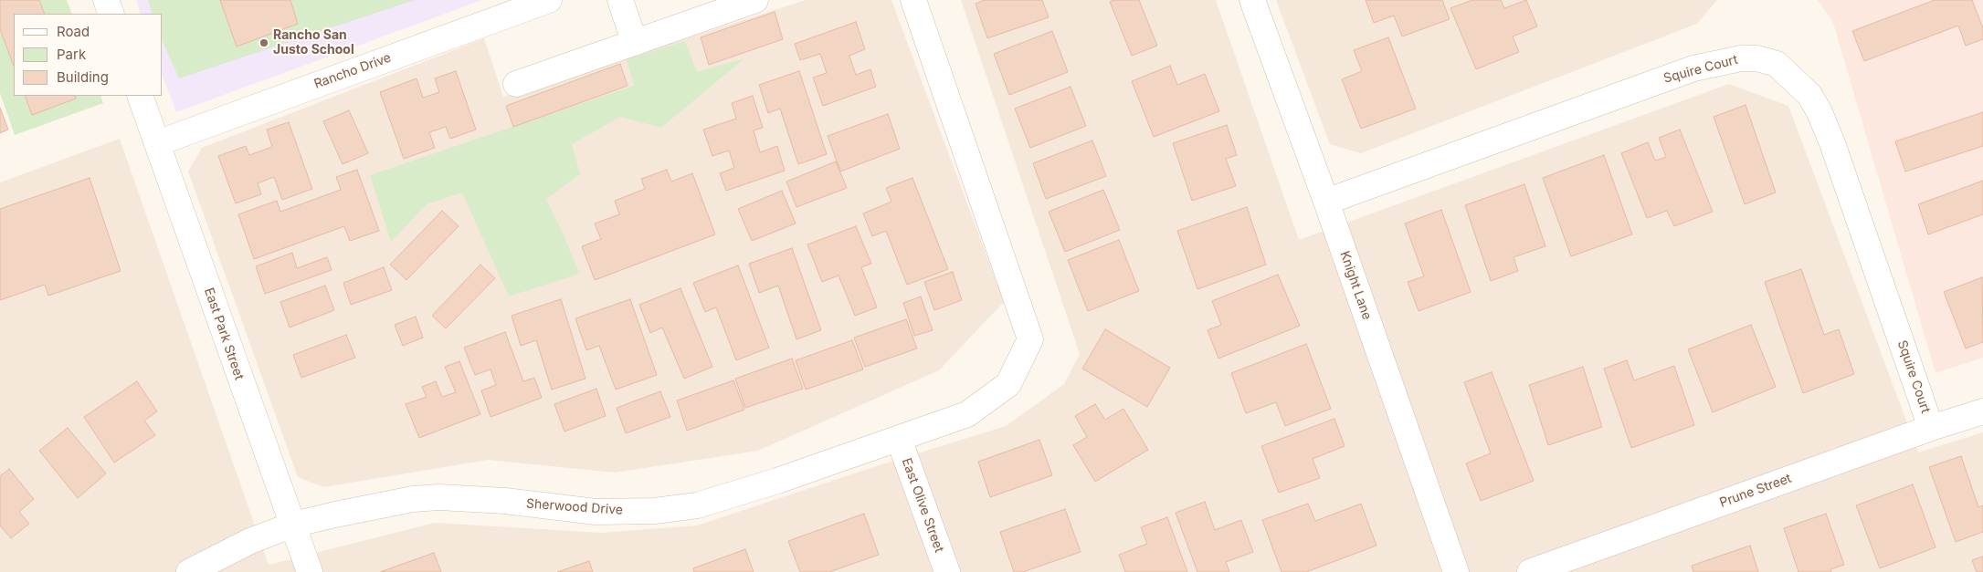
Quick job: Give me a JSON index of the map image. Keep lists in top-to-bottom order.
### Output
{
  "streets": {
    "street": [
      "Squire Court",
      "Rancho Drive",
      "Knight Lane",
      "East Park Street",
      "Prune Street",
      "East Olive Street",
      "Sherwood Drive"
    ]
  },
  "crossings": [
    ["Squire Court", "Knight Lane"],
    ["Squire Court", "Prune Street"],
    ["Rancho Drive", "East Park Street"],
    ["East Park Street", "Sherwood Drive"],
    ["East Olive Street", "Sherwood Drive"]
  ],
  "places": ["Rancho San Justo School"],
  "legend": ["Road", "Park", "Building"]
}
